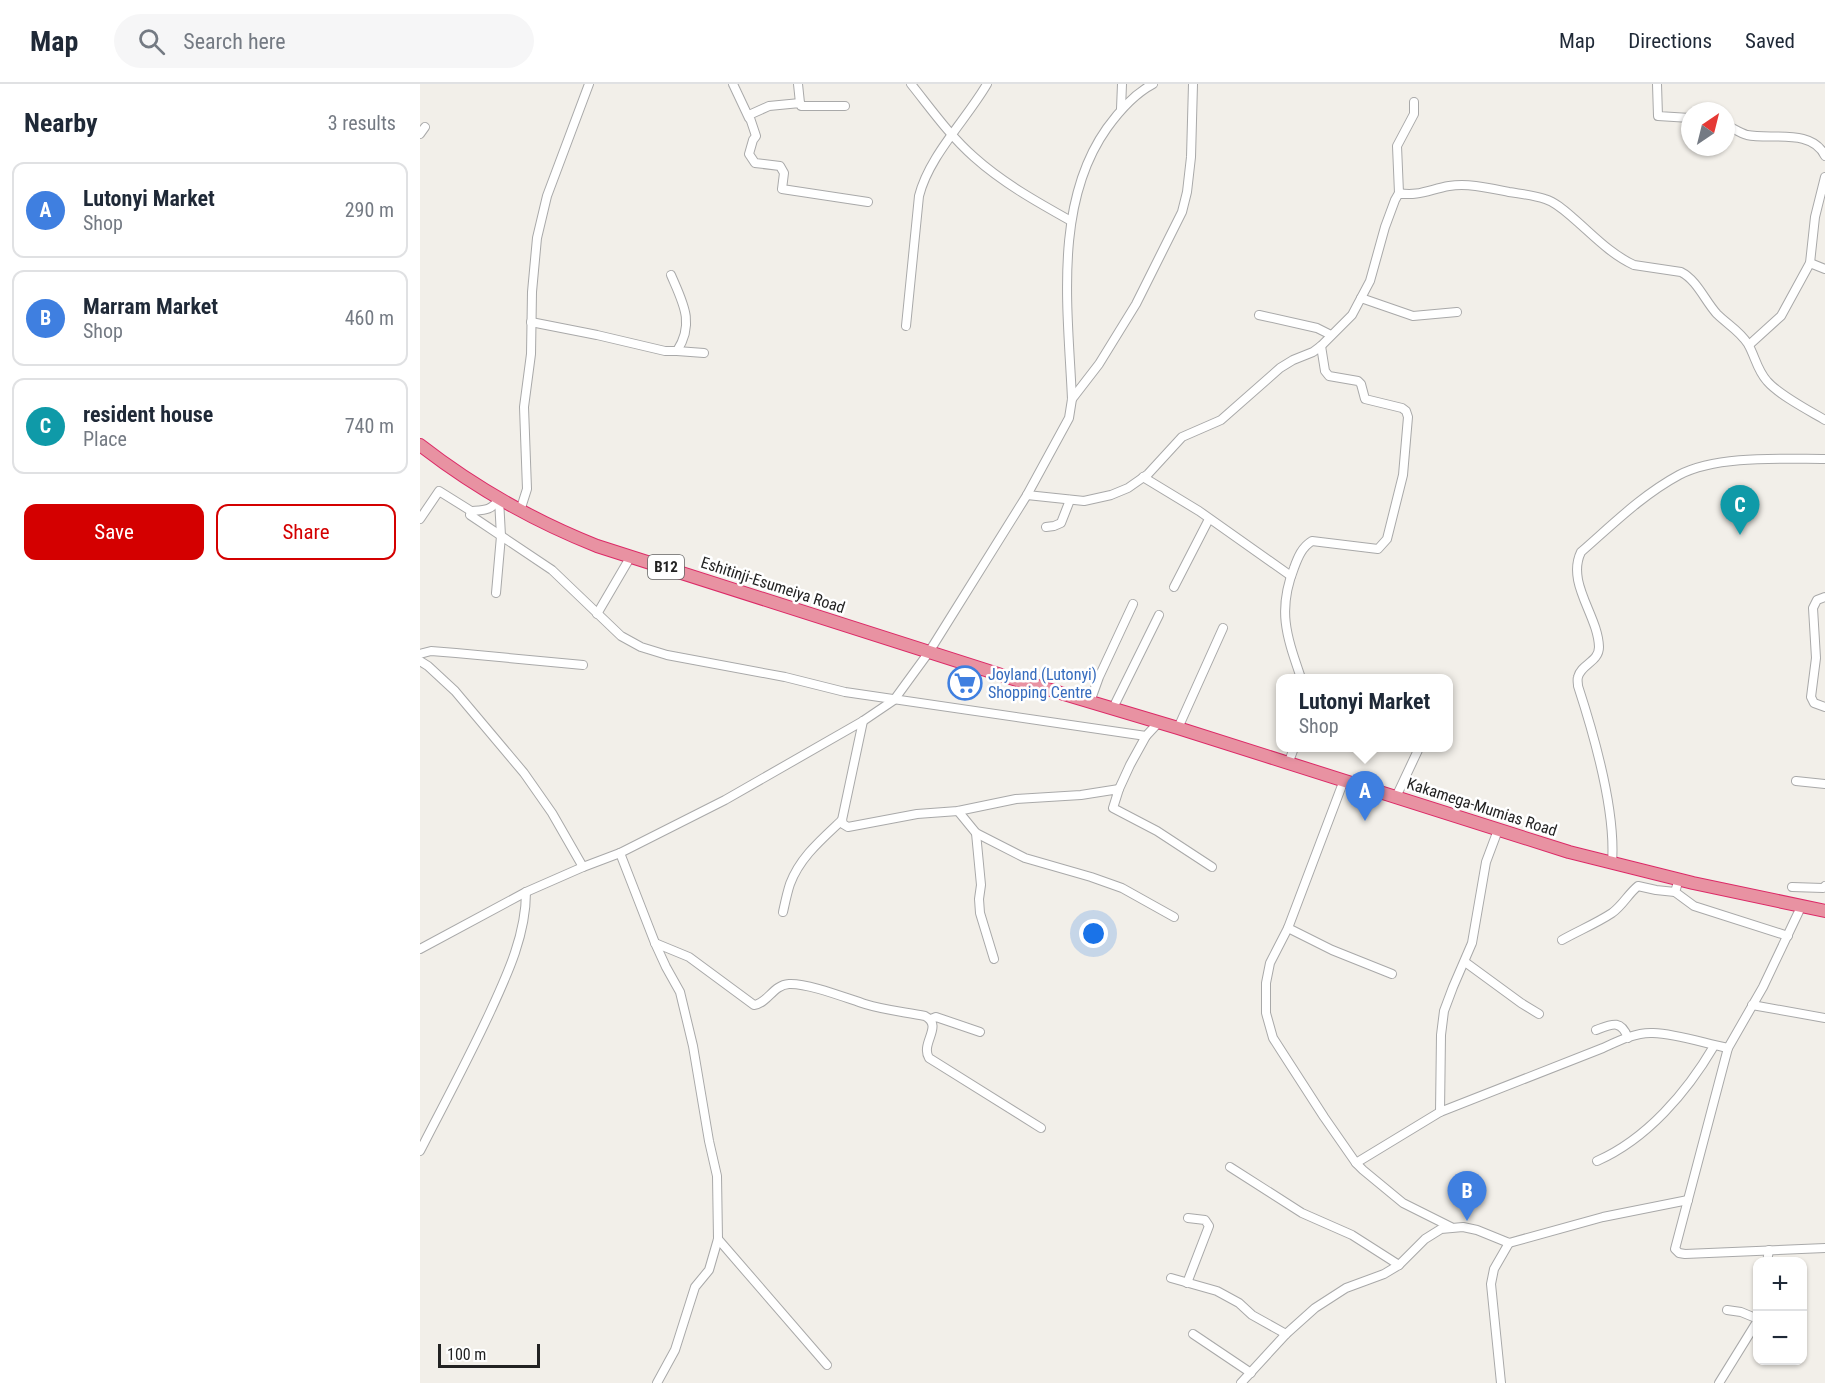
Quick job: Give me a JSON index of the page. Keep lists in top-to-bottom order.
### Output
{
  "streets": {
    "highway": ["B12", "Eshitinji-Esumeiya Road", "Kakamega-Mumias Road"]
  },
  "crossings": [
    ["Eshitinji-Esumeiya Road", "Kakamega-Mumias Road"]
  ],
  "places": {
    "supermarket": ["Joyland (Lutonyi) Shopping Centre"]
  },
  "scale_bar": "100 m",
  "north": "top right",
  "page": {
    "header": "Map",
    "search": "Search here",
    "nav": ["Map", "Directions", "Saved"],
    "heading": ["Nearby", "3 results"],
    "list": [
      {
        "mark": "A",
        "name": "Lutonyi Market",
        "note": "Shop",
        "value": "290 m"
      },
      {
        "mark": "B",
        "name": "Marram Market",
        "note": "Shop",
        "value": "460 m"
      },
      {
        "mark": "C",
        "name": "resident house",
        "note": "Place",
        "value": "740 m"
      }
    ],
    "pins": ["C", "A", "B"],
    "buttons": ["Save", "Share"],
    "popup": ["Lutonyi Market", "Shop"],
    "map_buttons": ["+", "−"],
    "scale": "100 m"
  }
}
